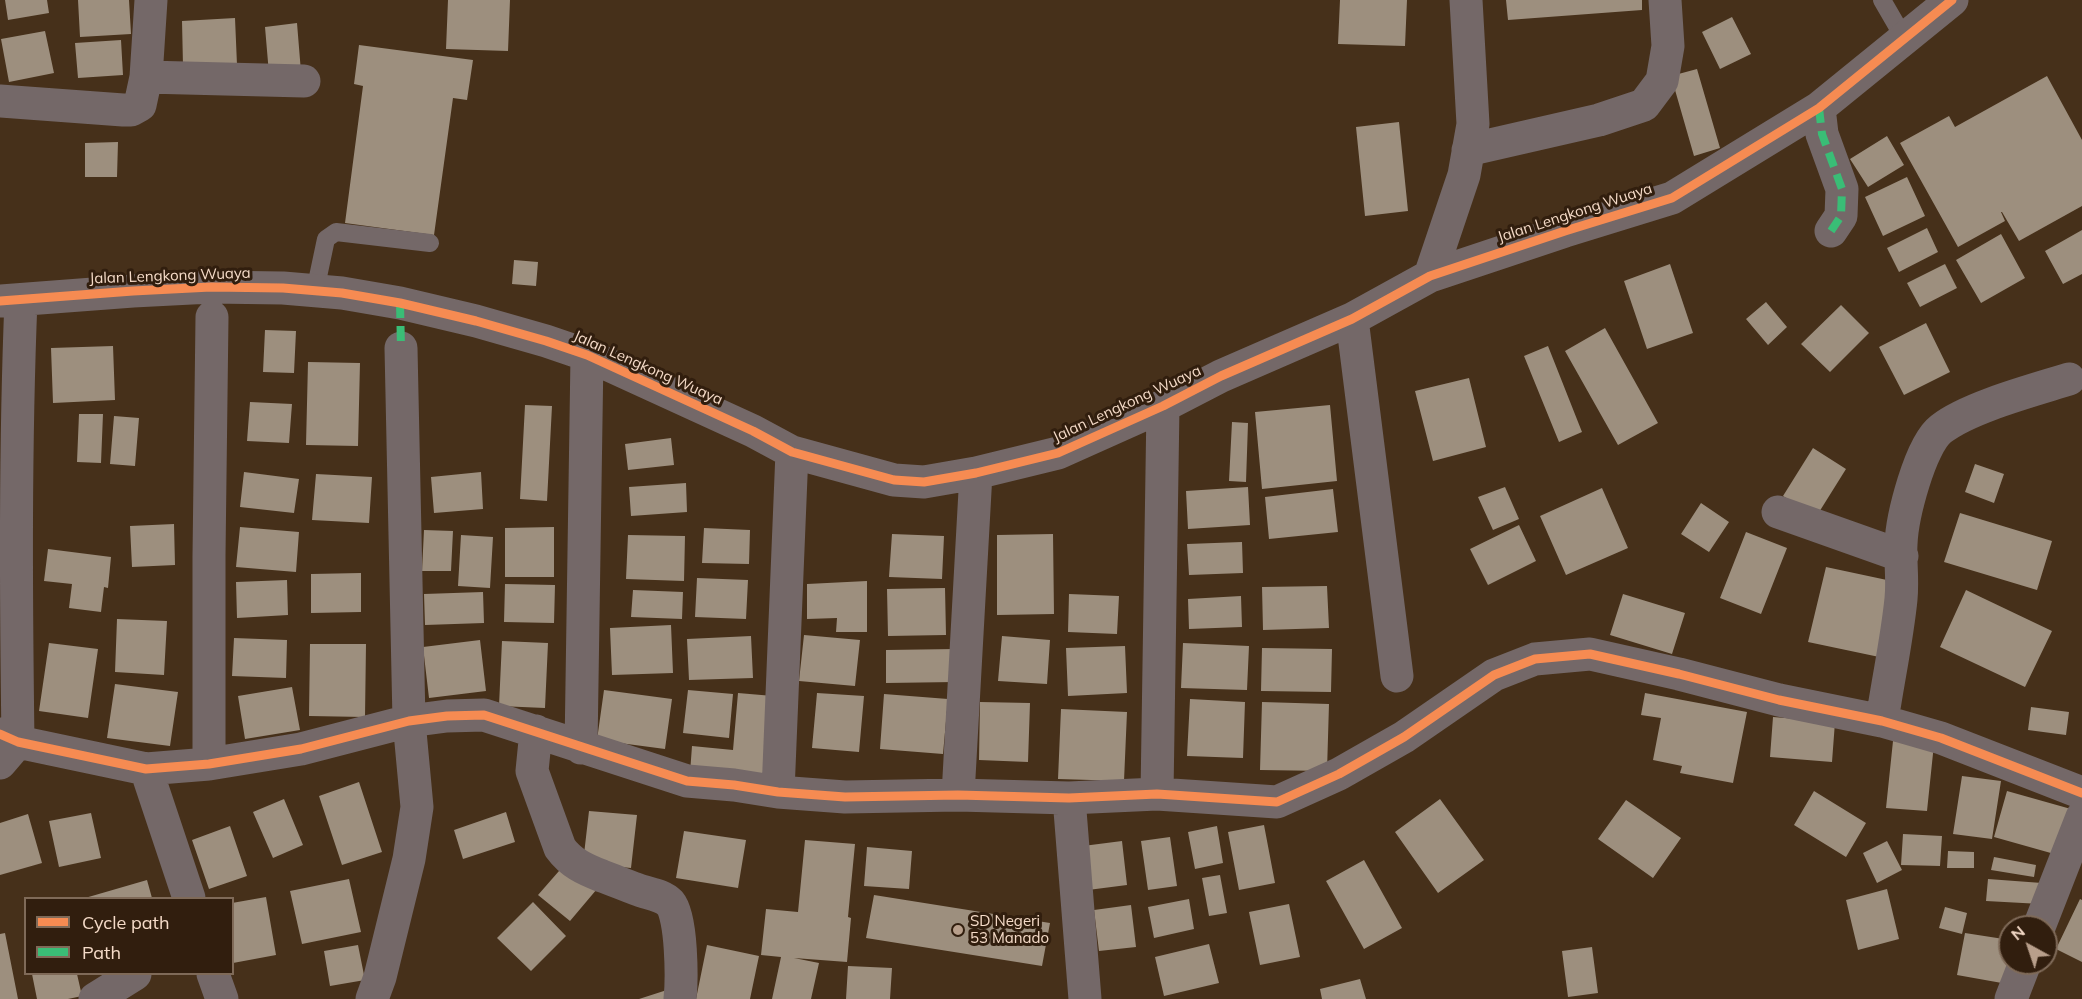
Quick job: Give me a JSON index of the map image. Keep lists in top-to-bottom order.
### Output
{
  "streets": {
    "street": ["Jalan Lengkong Wuaya"]
  },
  "places": ["SD Negeri 53 Manado"],
  "legend": ["Cycle path", "Path"],
  "north": "top left"
}
